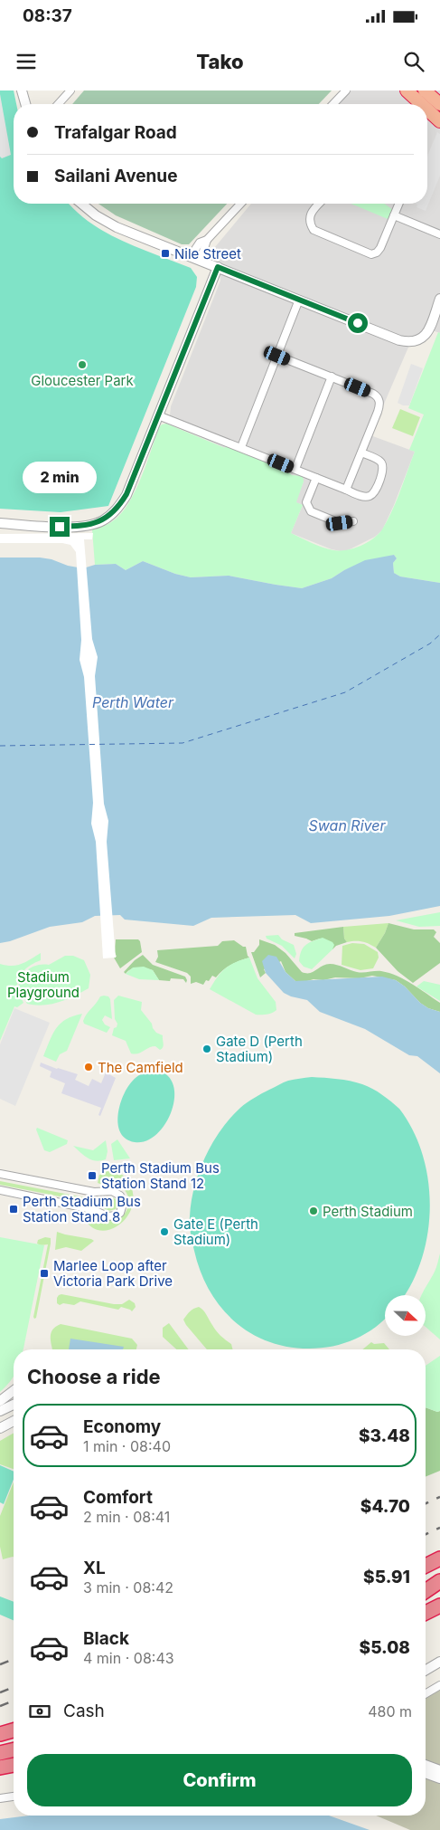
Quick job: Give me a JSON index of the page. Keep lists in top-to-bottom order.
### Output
{
  "water": ["Perth Water", "Swan River"],
  "parks": ["Stadium Playground"],
  "places": {
    "transit": [
      "Nile Street",
      "Perth Stadium Bus Station Stand 12",
      "Perth Stadium Bus Station Stand 8",
      "Marlee Loop after Victoria Park Drive"
    ],
    "other": [
      "Gloucester Park",
      "Gate D (Perth Stadium)",
      "The Camfield",
      "Perth Stadium",
      "Gate E (Perth Stadium)"
    ]
  },
  "north": "right",
  "page": {
    "status": "08:37",
    "header": "Tako",
    "banner": ["Trafalgar Road", "Sailani Avenue"],
    "bubble": "2 min",
    "heading": "Choose a ride",
    "list": [
      {
        "name": "Economy",
        "note": "1 min · 08:40",
        "value": "$3.48"
      },
      {
        "name": "Comfort",
        "note": "2 min · 08:41",
        "value": "$4.70"
      },
      {
        "name": "XL",
        "note": "3 min · 08:42",
        "value": "$5.91"
      },
      {
        "name": "Black",
        "note": "4 min · 08:43",
        "value": "$5.08"
      }
    ],
    "pay": ["Cash", "480 m"],
    "buttons": "Confirm"
  }
}
